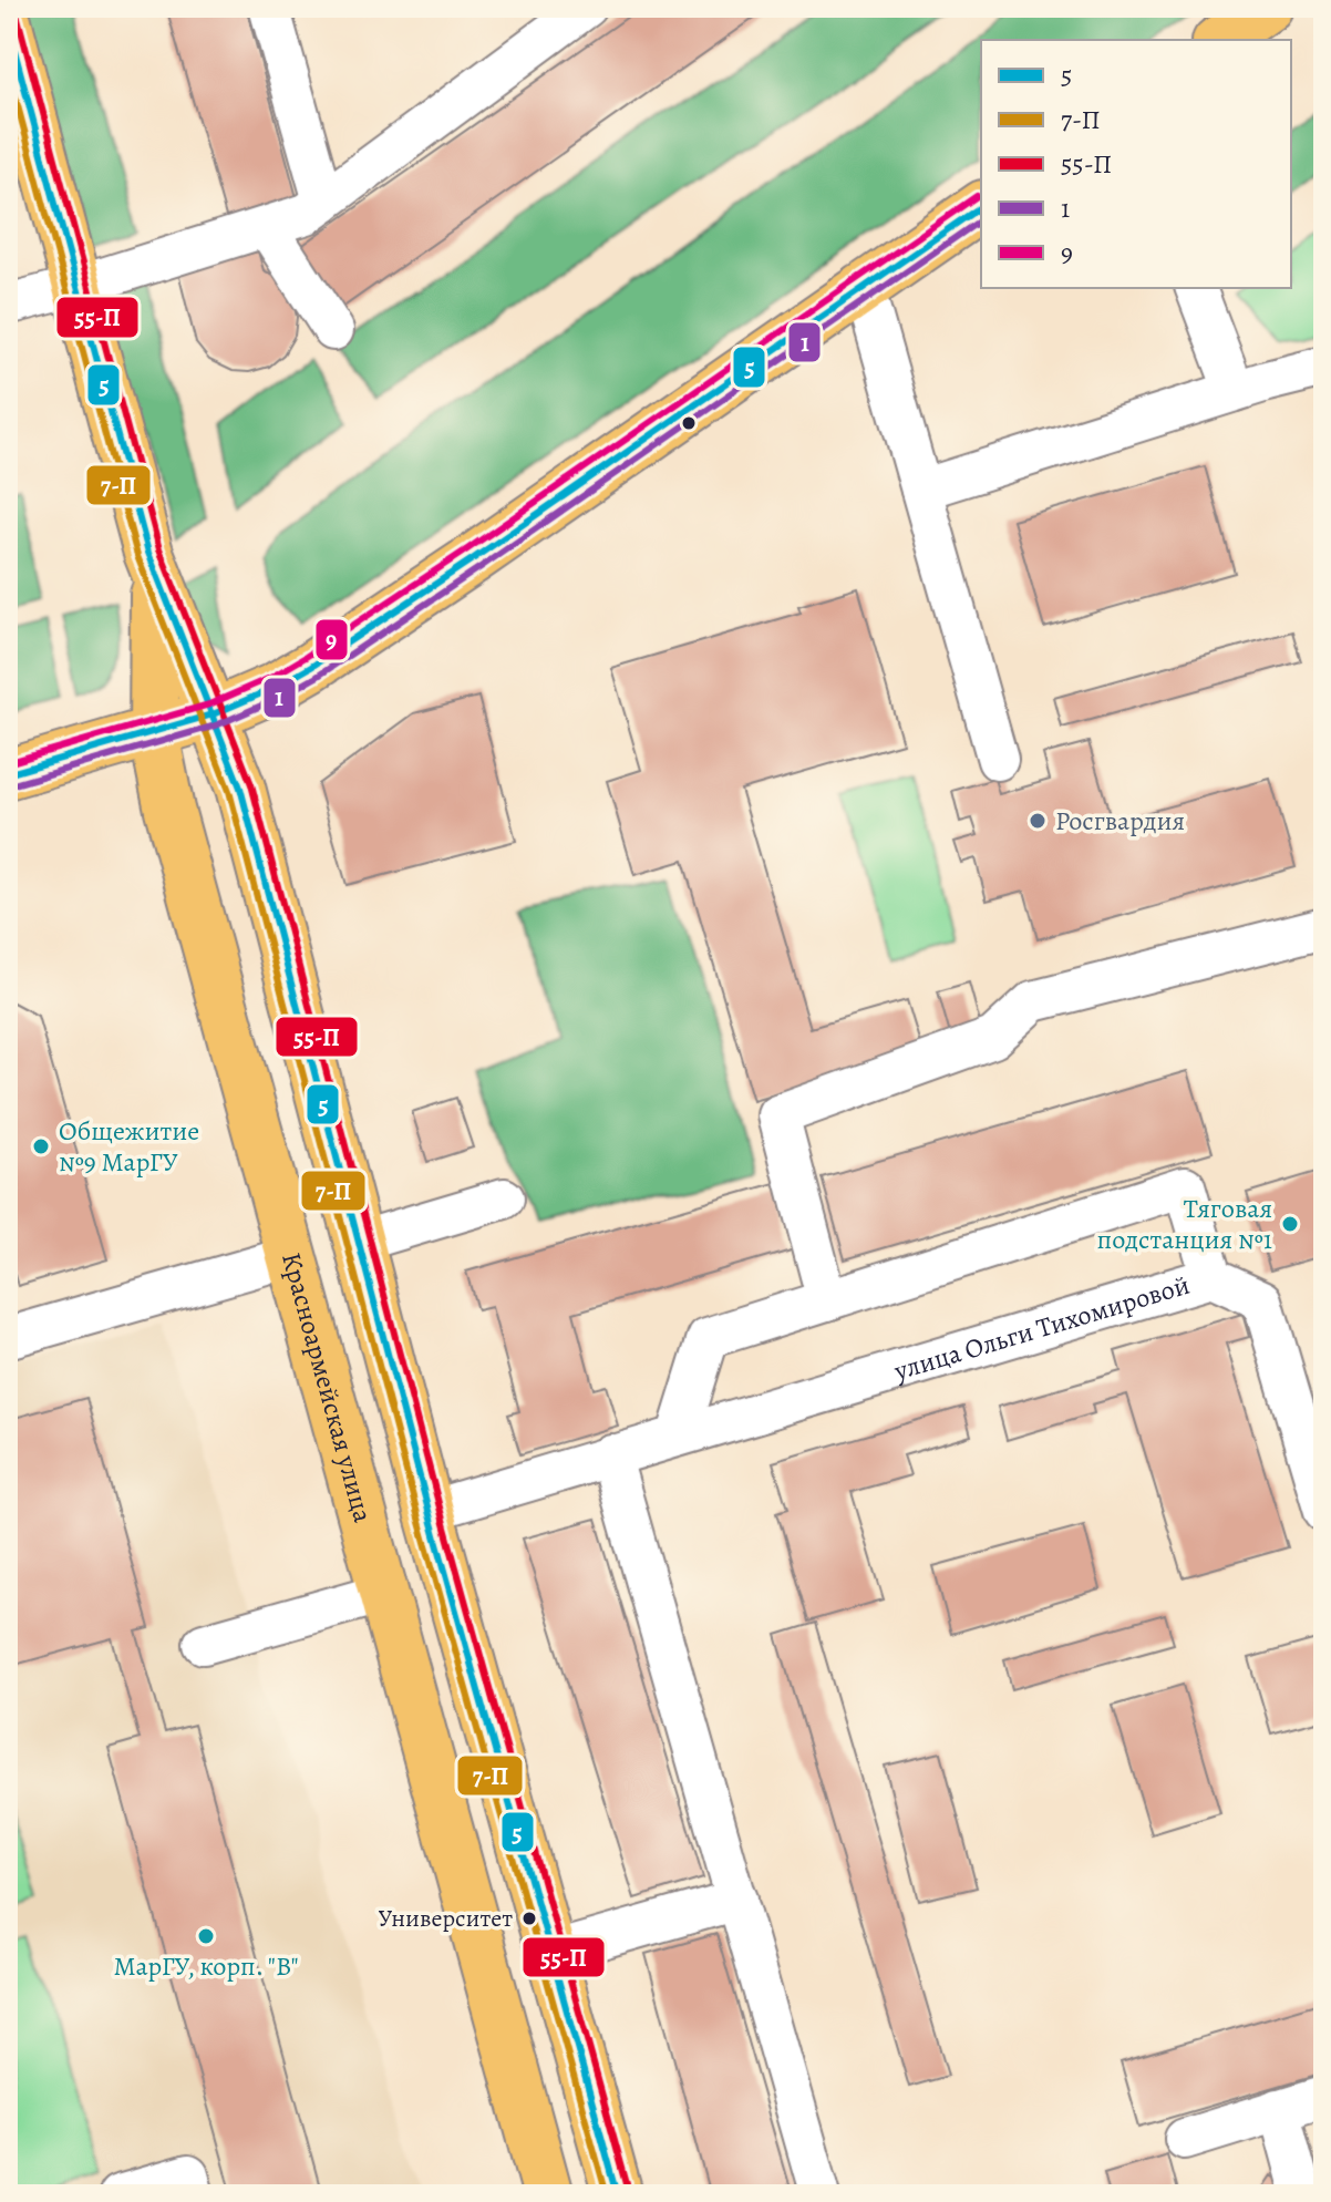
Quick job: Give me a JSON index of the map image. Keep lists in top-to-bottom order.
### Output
{
  "streets": {
    "main road": ["Красноармейская улица"],
    "lane": ["улица Ольги Тихомировой"]
  },
  "crossings": [
    ["улица Ольги Тихомировой", "Красноармейская улица"]
  ],
  "places": [
    "Росгвардия",
    "Общежитие №9 МарГУ",
    "Тяговая подстанция №1",
    "Университет",
    "МарГУ, корп. \"В\""
  ],
  "lines": [
    "transit line 55-П",
    "transit line 5",
    "transit line 7-П",
    "transit line 9",
    "transit line 1"
  ],
  "legend": [
    "5",
    "7-П",
    "55-П",
    "1",
    "9"
  ]
}
